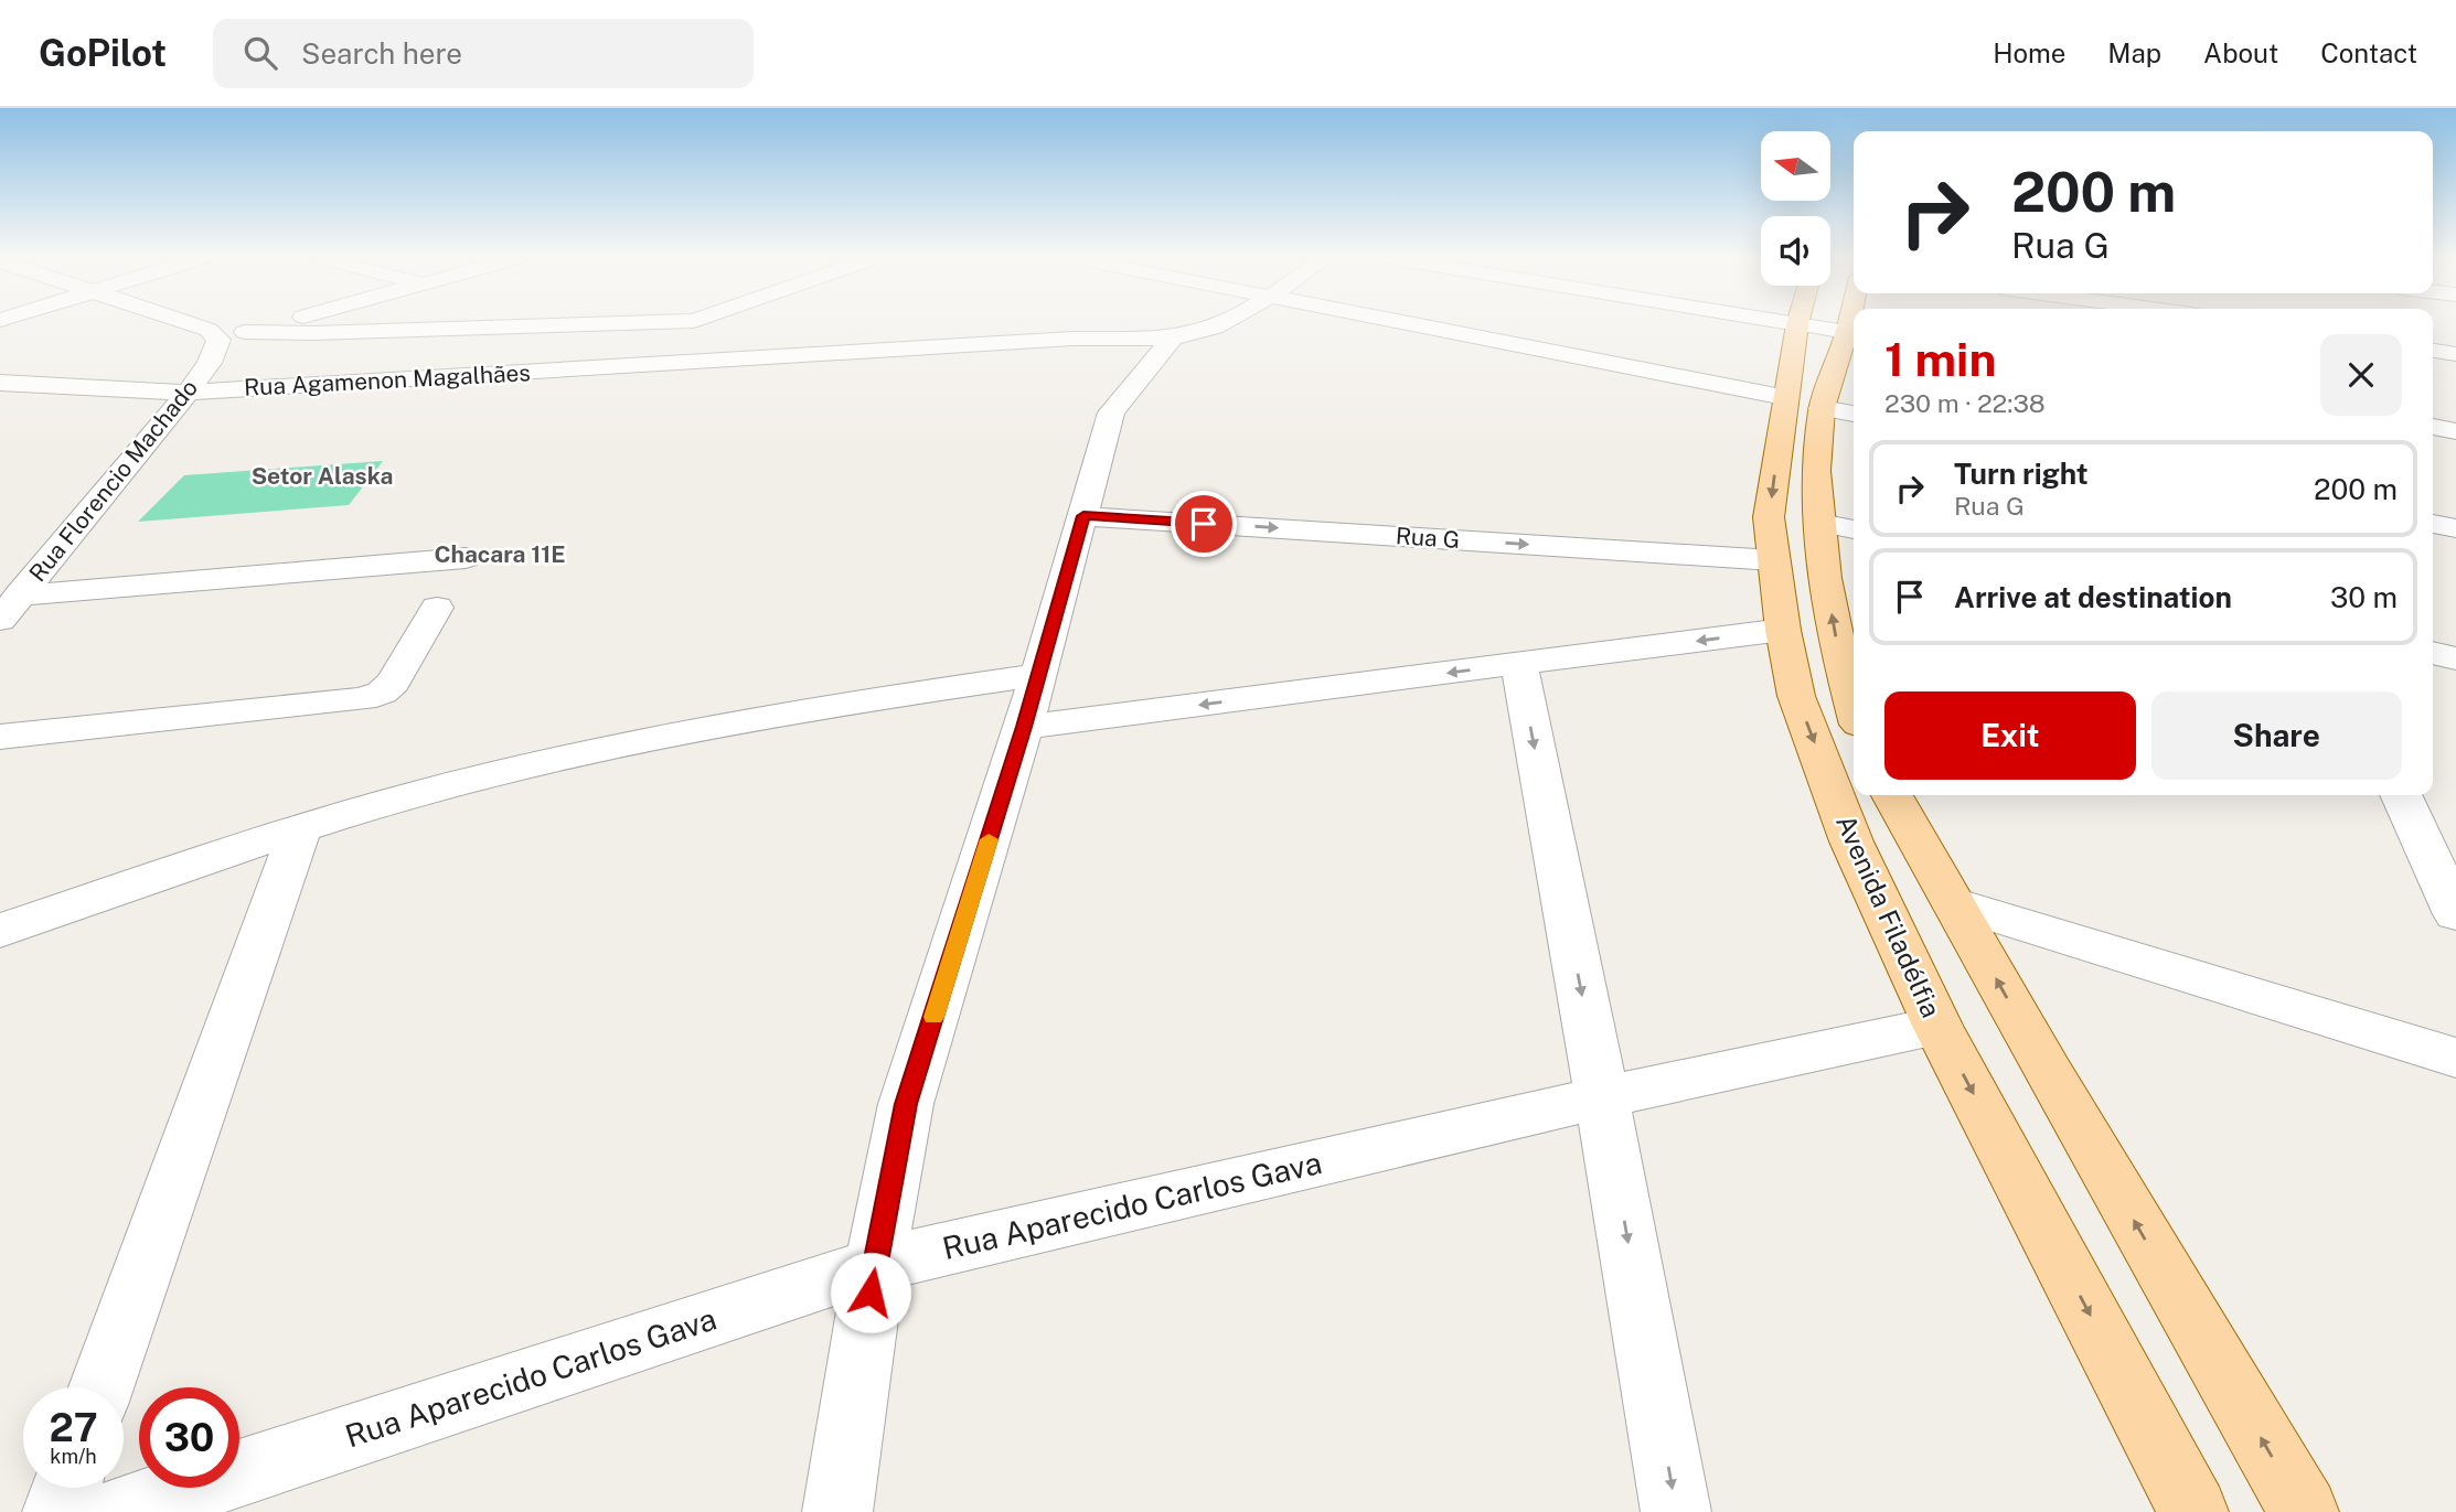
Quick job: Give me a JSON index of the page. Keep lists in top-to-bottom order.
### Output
{
  "streets": {
    "main road": ["Avenida Filadélfia"],
    "street": [
      "Rua Agamenon Magalhães",
      "Rua Florencio Machado",
      "Rua G",
      "Rua Aparecido Carlos Gava"
    ]
  },
  "crossings": [
    ["Rua Agamenon Magalhães", "Rua Florencio Machado"],
    ["Rua G", "Avenida Filadélfia"],
    ["Avenida Filadélfia", "Rua Aparecido Carlos Gava"]
  ],
  "districts": ["Setor Alaska", "Chacara 11E"],
  "north": "left",
  "page": {
    "header": "GoPilot",
    "search": "Search here",
    "nav": [
      "Home",
      "Map",
      "About",
      "Contact"
    ],
    "turn": ["200 m", "Rua G"],
    "heading": ["1 min", "230 m · 22:38"],
    "list": [
      {
        "name": "Turn right",
        "note": "Rua G",
        "value": "200 m"
      },
      {
        "name": "Arrive at destination",
        "value": "30 m"
      }
    ],
    "buttons": ["Exit", "Share"],
    "speed": "27 km/h",
    "limit": "30"
  }
}
